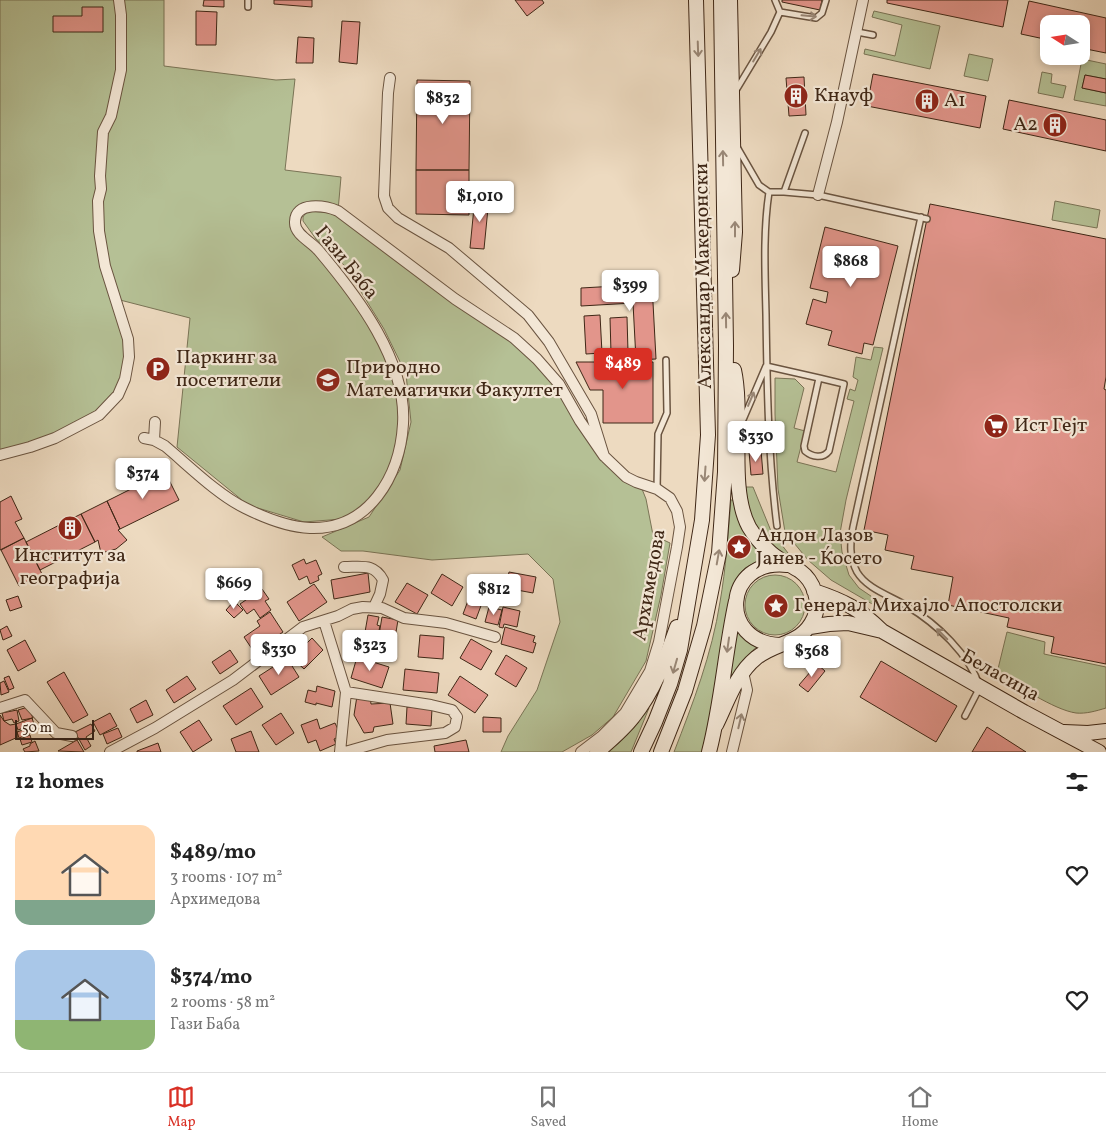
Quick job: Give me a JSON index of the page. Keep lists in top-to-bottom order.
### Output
{
  "streets": {
    "street": [
      "Гази Баба",
      "Александар Македонски",
      "Архимедова",
      "Беласица"
    ]
  },
  "crossings": [
    ["Гази Баба", "Архимедова"]
  ],
  "places": {
    "building": [
      "Кнауф",
      "А1",
      "А2",
      "Институт за географија"
    ],
    "parking": ["Паркинг за посетители"],
    "school or university": ["Природно Математички Факултет"],
    "supermarket": ["Ист Гејт"],
    "place": ["Андон Лазов Јанев - Ќосето", "Генерал Михајло Апостолски"]
  },
  "scale_bar": "50 m",
  "north": "left",
  "page": {
    "price": [
      "$832",
      "$1,010",
      "$868",
      "$399",
      "$489",
      "$330",
      "$374",
      "$669",
      "$812",
      "$323",
      "$330",
      "$368"
    ],
    "scale": "50 m",
    "heading": "12 homes",
    "list": [
      {
        "name": "$489/mo",
        "note": "3 rooms · 107 m² · Архимедова"
      },
      {
        "name": "$374/mo",
        "note": "2 rooms · 58 m² · Гази Баба"
      }
    ],
    "tabs": ["Map", "Saved", "Home"]
  }
}
